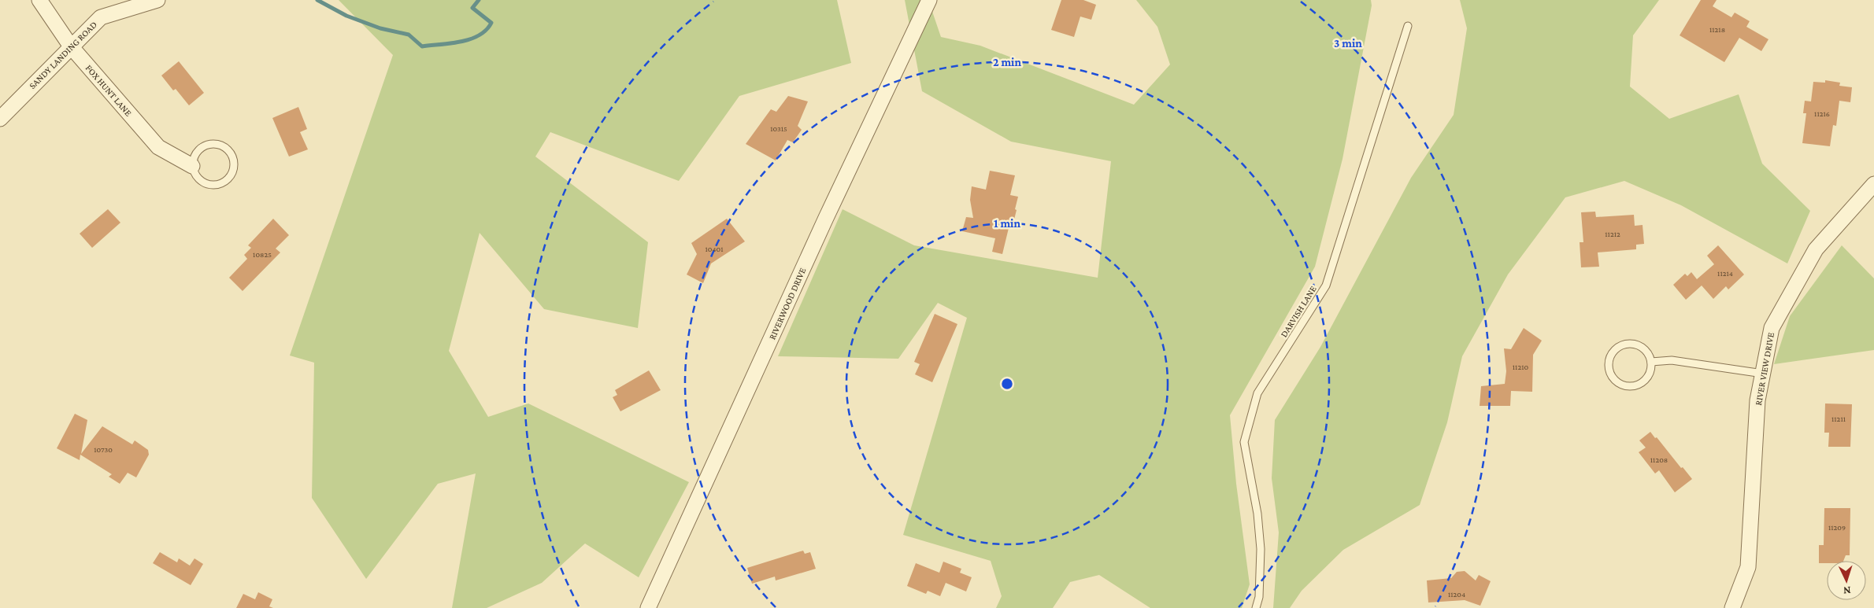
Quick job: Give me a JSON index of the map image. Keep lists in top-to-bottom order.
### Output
{
  "streets": {
    "street": [
      "SANDY LANDING ROAD",
      "FOX HUNT LANE",
      "RIVERWOOD DRIVE",
      "RIVER VIEW DRIVE"
    ],
    "lane": ["DARVISH LANE"]
  },
  "crossings": [
    ["SANDY LANDING ROAD", "FOX HUNT LANE"]
  ],
  "house_numbers": [
    "11218",
    "11216",
    "10315",
    "11212",
    "10401",
    "10825",
    "11214",
    "11210",
    "11211",
    "10730",
    "11208",
    "11209",
    "11204"
  ],
  "north": "bottom",
  "rings": ["3 min", "2 min", "1 min"]
}
